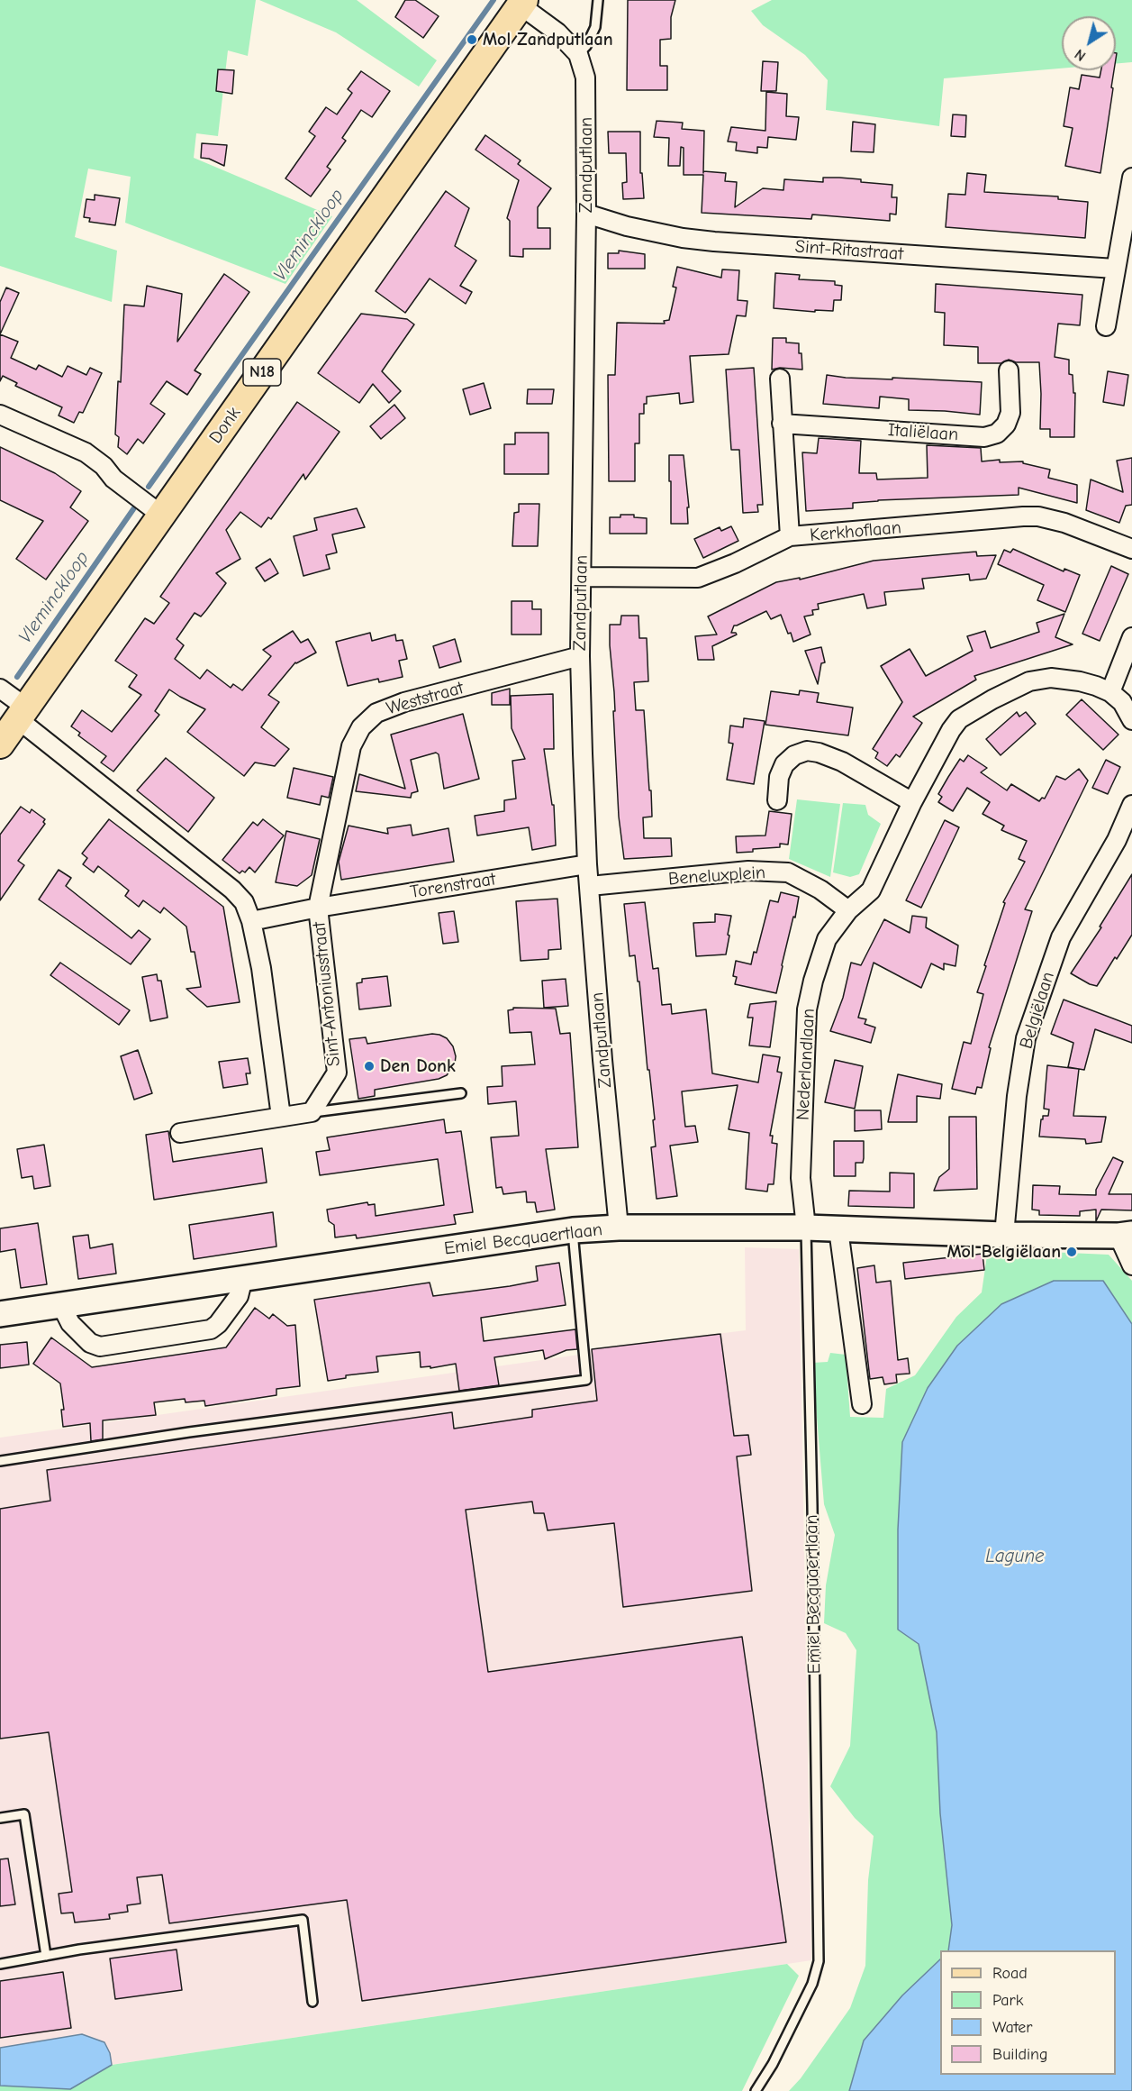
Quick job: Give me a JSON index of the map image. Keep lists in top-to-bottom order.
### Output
{
  "streets": {
    "main road": ["N18", "Donk"],
    "street": [
      "Zandputlaan",
      "Sint-Ritastraat",
      "Italiëlaan",
      "Kerkhoflaan",
      "Weststraat",
      "Beneluxplein",
      "Torenstraat",
      "Sint-Antoniusstraat",
      "Belgiëlaan",
      "Nederlandlaan",
      "Emiel Becquaertlaan"
    ]
  },
  "crossings": [
    ["Zandputlaan", "Sint-Ritastraat"],
    ["Zandputlaan", "Donk"],
    ["Zandputlaan", "Kerkhoflaan"],
    ["Zandputlaan", "Weststraat"],
    ["Zandputlaan", "Beneluxplein"],
    ["Zandputlaan", "Torenstraat"],
    ["Zandputlaan", "Emiel Becquaertlaan"],
    ["Weststraat", "Torenstraat"],
    ["Weststraat", "Sint-Antoniusstraat"],
    ["Beneluxplein", "Nederlandlaan"],
    ["Torenstraat", "Sint-Antoniusstraat"],
    ["Belgiëlaan", "Emiel Becquaertlaan"],
    ["Nederlandlaan", "Emiel Becquaertlaan"]
  ],
  "water": ["Vleminckloop", "Lagune"],
  "places": ["Mol Zandputlaan", "Den Donk", "Mol Belgiëlaan"],
  "legend": [
    "Road",
    "Park",
    "Water",
    "Building"
  ],
  "north": "bottom left"
}
